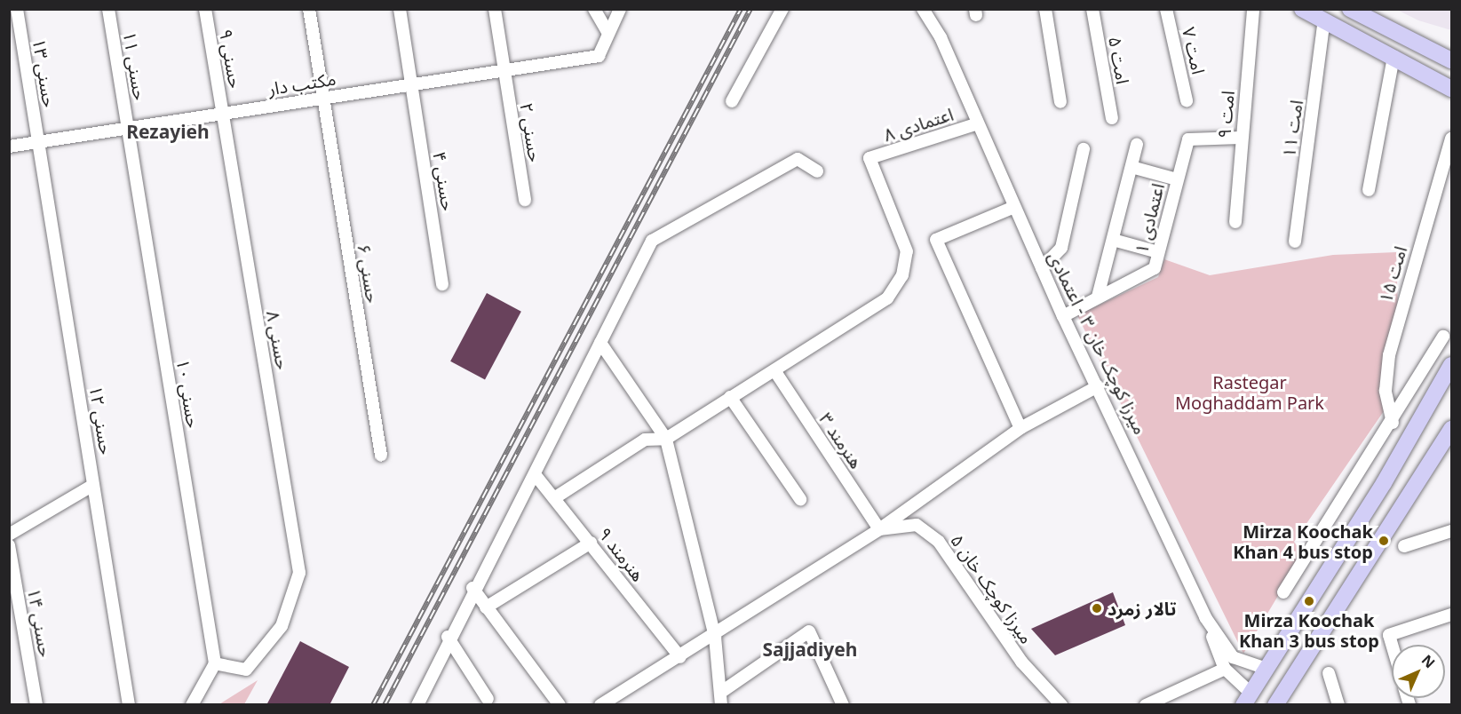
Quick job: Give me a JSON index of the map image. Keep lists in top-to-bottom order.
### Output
{
  "streets": {
    "street": [
      "امت ۷",
      "حسنی ۹",
      "امت ۵",
      "حسنی ۱۱",
      "حسنی ۱۳",
      "مکتب دار",
      "امت ۹",
      "اعتمادی ۸",
      "امت ۱۱",
      "حسنی ۲",
      "حسنی ۴",
      "اعتمادی ۱",
      "حسنی ۶",
      "امت ۱۵",
      "حسنی ۸",
      "میرزا کوچک خان ۳ - اعتمادی",
      "حسنی ۱۰",
      "حسنی ۱۲",
      "هنرمند ۳",
      "هنرمند ۹",
      "میرزا کوچک خان ۵",
      "حسنی ۱۴"
    ]
  },
  "crossings": [
    ["حسنی ۹", "مکتب دار"],
    ["حسنی ۹", "حسنی ۸"],
    ["حسنی ۱۱", "مکتب دار"],
    ["حسنی ۱۱", "حسنی ۱۰"],
    ["حسنی ۱۳", "مکتب دار"],
    ["حسنی ۱۳", "حسنی ۱۲"],
    ["مکتب دار", "حسنی ۲"],
    ["مکتب دار", "حسنی ۴"],
    ["مکتب دار", "حسنی ۶"],
    ["مکتب دار", "حسنی ۸"],
    ["مکتب دار", "حسنی ۱۰"],
    ["مکتب دار", "حسنی ۱۲"],
    ["امت ۹", "اعتمادی ۱"],
    ["اعتمادی ۸", "میرزا کوچک خان ۳ - اعتمادی"],
    ["اعتمادی ۸", "هنرمند ۳"],
    ["اعتمادی ۱", "میرزا کوچک خان ۳ - اعتمادی"],
    ["حسنی ۸", "حسنی ۱۰"],
    ["هنرمند ۳", "میرزا کوچک خان ۵"]
  ],
  "districts": ["Rezayieh", "Sajjadiyeh"],
  "parks": ["Rastegar Moghaddam Park"],
  "places": ["Mirza Koochak Khan 4 bus stop", "Mirza Koochak Khan 3 bus stop", "تالار زمرد"],
  "north": "top right"
}
